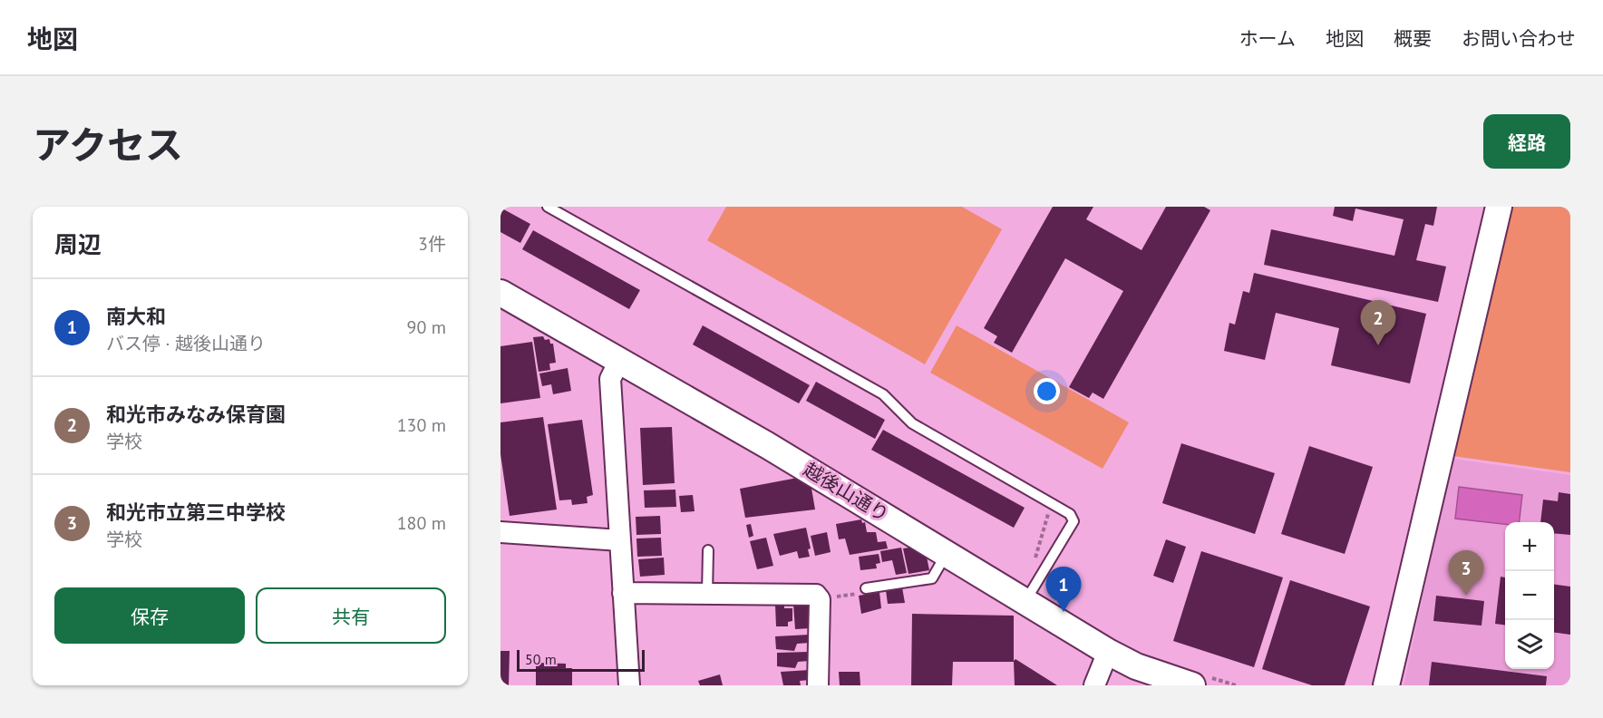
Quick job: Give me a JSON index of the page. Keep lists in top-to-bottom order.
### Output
{
  "streets": {
    "street": ["越後山通り"]
  },
  "scale_bar": "50 m",
  "page": {
    "header": "地図",
    "nav": [
      "ホーム",
      "地図",
      "概要",
      "お問い合わせ"
    ],
    "title": "アクセス",
    "buttons": [
      "経路",
      ["保存", "共有"]
    ],
    "heading": ["周辺", "3件"],
    "list": [
      {
        "mark": "1",
        "name": "南大和",
        "note": "バス停 · 越後山通り",
        "value": "90 m"
      },
      {
        "mark": "2",
        "name": "和光市みなみ保育園",
        "note": "学校",
        "value": "130 m"
      },
      {
        "mark": "3",
        "name": "和光市立第三中学校",
        "note": "学校",
        "value": "180 m"
      }
    ],
    "pins": ["2", "3", "1"],
    "map_buttons": ["+", "−"],
    "scale": "50 m"
  }
}
